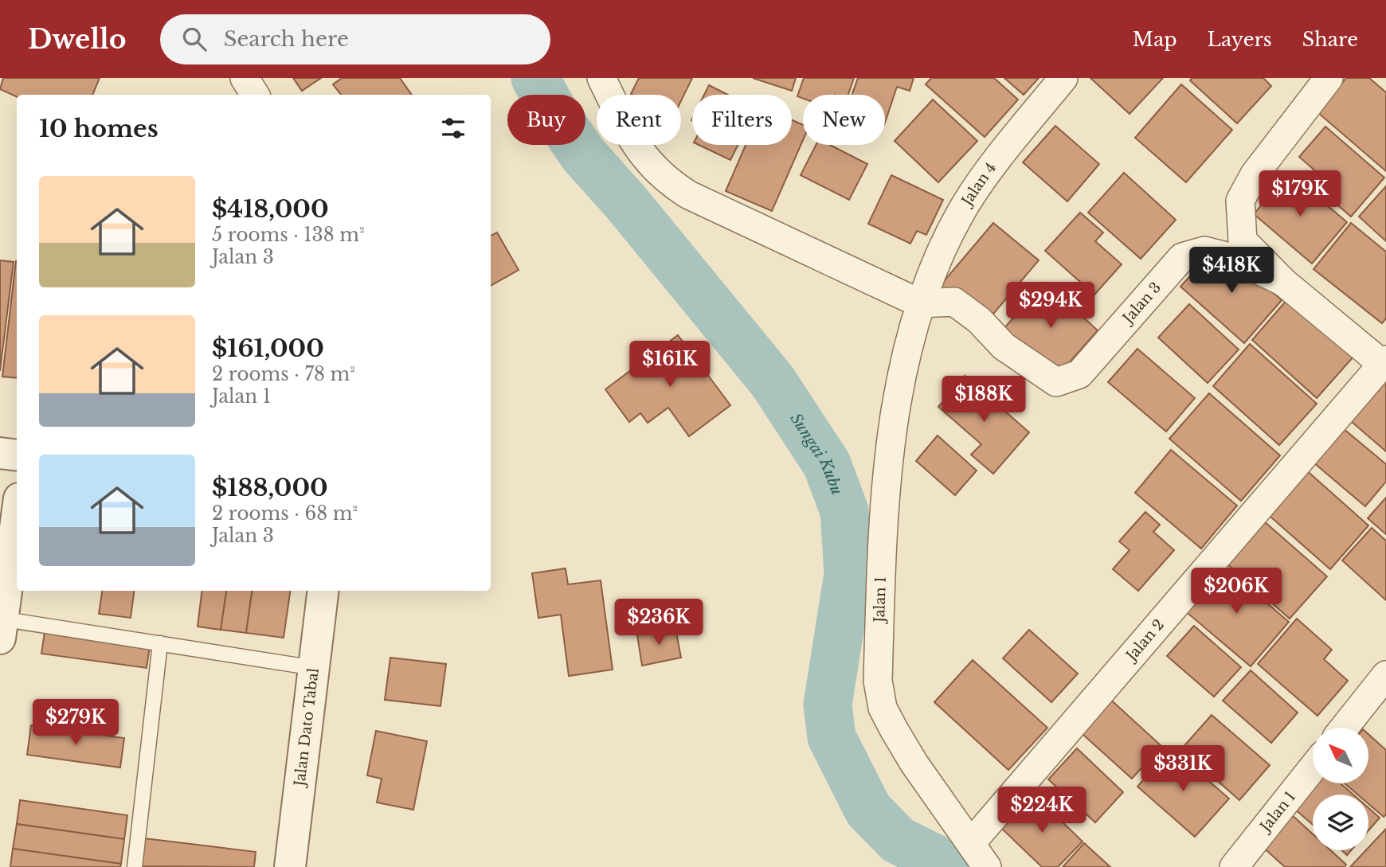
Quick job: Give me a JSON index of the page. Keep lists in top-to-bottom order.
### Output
{
  "streets": {
    "street": [
      "Jalan 4",
      "Jalan 3",
      "Jalan 1",
      "Jalan 2",
      "Jalan Dato Tabal"
    ]
  },
  "crossings": [
    ["Jalan 4", "Jalan 3"],
    ["Jalan 4", "Jalan 1"],
    ["Jalan 3", "Jalan 1"],
    ["Jalan 1", "Jalan 2"]
  ],
  "water": ["Sungai Kubu"],
  "north": "top left",
  "page": {
    "header": "Dwello",
    "search": "Search here",
    "nav": ["Map", "Layers", "Share"],
    "chip": [
      "Buy",
      "Rent",
      "Filters",
      "New"
    ],
    "heading": "10 homes",
    "list": [
      {
        "name": "$418,000",
        "note": "5 rooms · 138 m² · Jalan 3"
      },
      {
        "name": "$161,000",
        "note": "2 rooms · 78 m² · Jalan 1"
      },
      {
        "name": "$188,000",
        "note": "2 rooms · 68 m² · Jalan 3"
      }
    ],
    "price": [
      "$179K",
      "$418K",
      "$294K",
      "$161K",
      "$188K",
      "$206K",
      "$236K",
      "$279K",
      "$331K",
      "$224K"
    ]
  }
}
